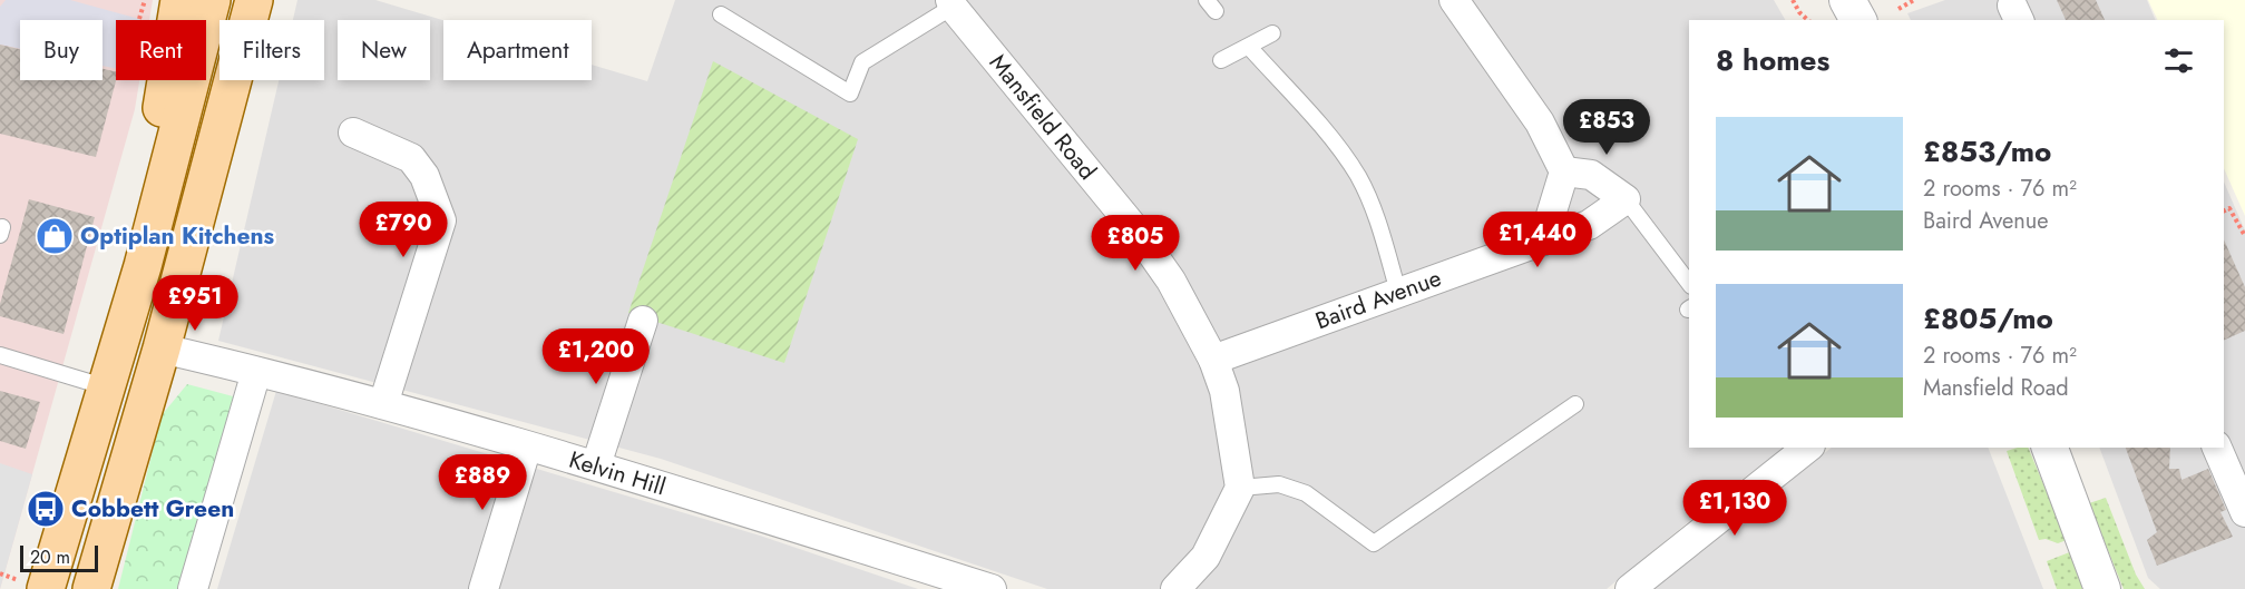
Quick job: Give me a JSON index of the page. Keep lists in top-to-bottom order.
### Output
{
  "streets": {
    "street": ["Mansfield Road", "Baird Avenue", "Kelvin Hill"]
  },
  "crossings": [
    ["Mansfield Road", "Baird Avenue"]
  ],
  "places": {
    "shop": ["Optiplan Kitchens"],
    "bus stop": ["Cobbett Green"]
  },
  "scale_bar": "20 m",
  "page": {
    "chip": [
      "Buy",
      "Rent",
      "Filters",
      "New",
      "Apartment"
    ],
    "heading": "8 homes",
    "price": [
      "£853",
      "£790",
      "£1,440",
      "£805",
      "£951",
      "£1,200",
      "£889",
      "£1,130"
    ],
    "list": [
      {
        "name": "£853/mo",
        "note": "2 rooms · 76 m² · Baird Avenue"
      },
      {
        "name": "£805/mo",
        "note": "2 rooms · 76 m² · Mansfield Road"
      }
    ],
    "scale": "20 m"
  }
}
